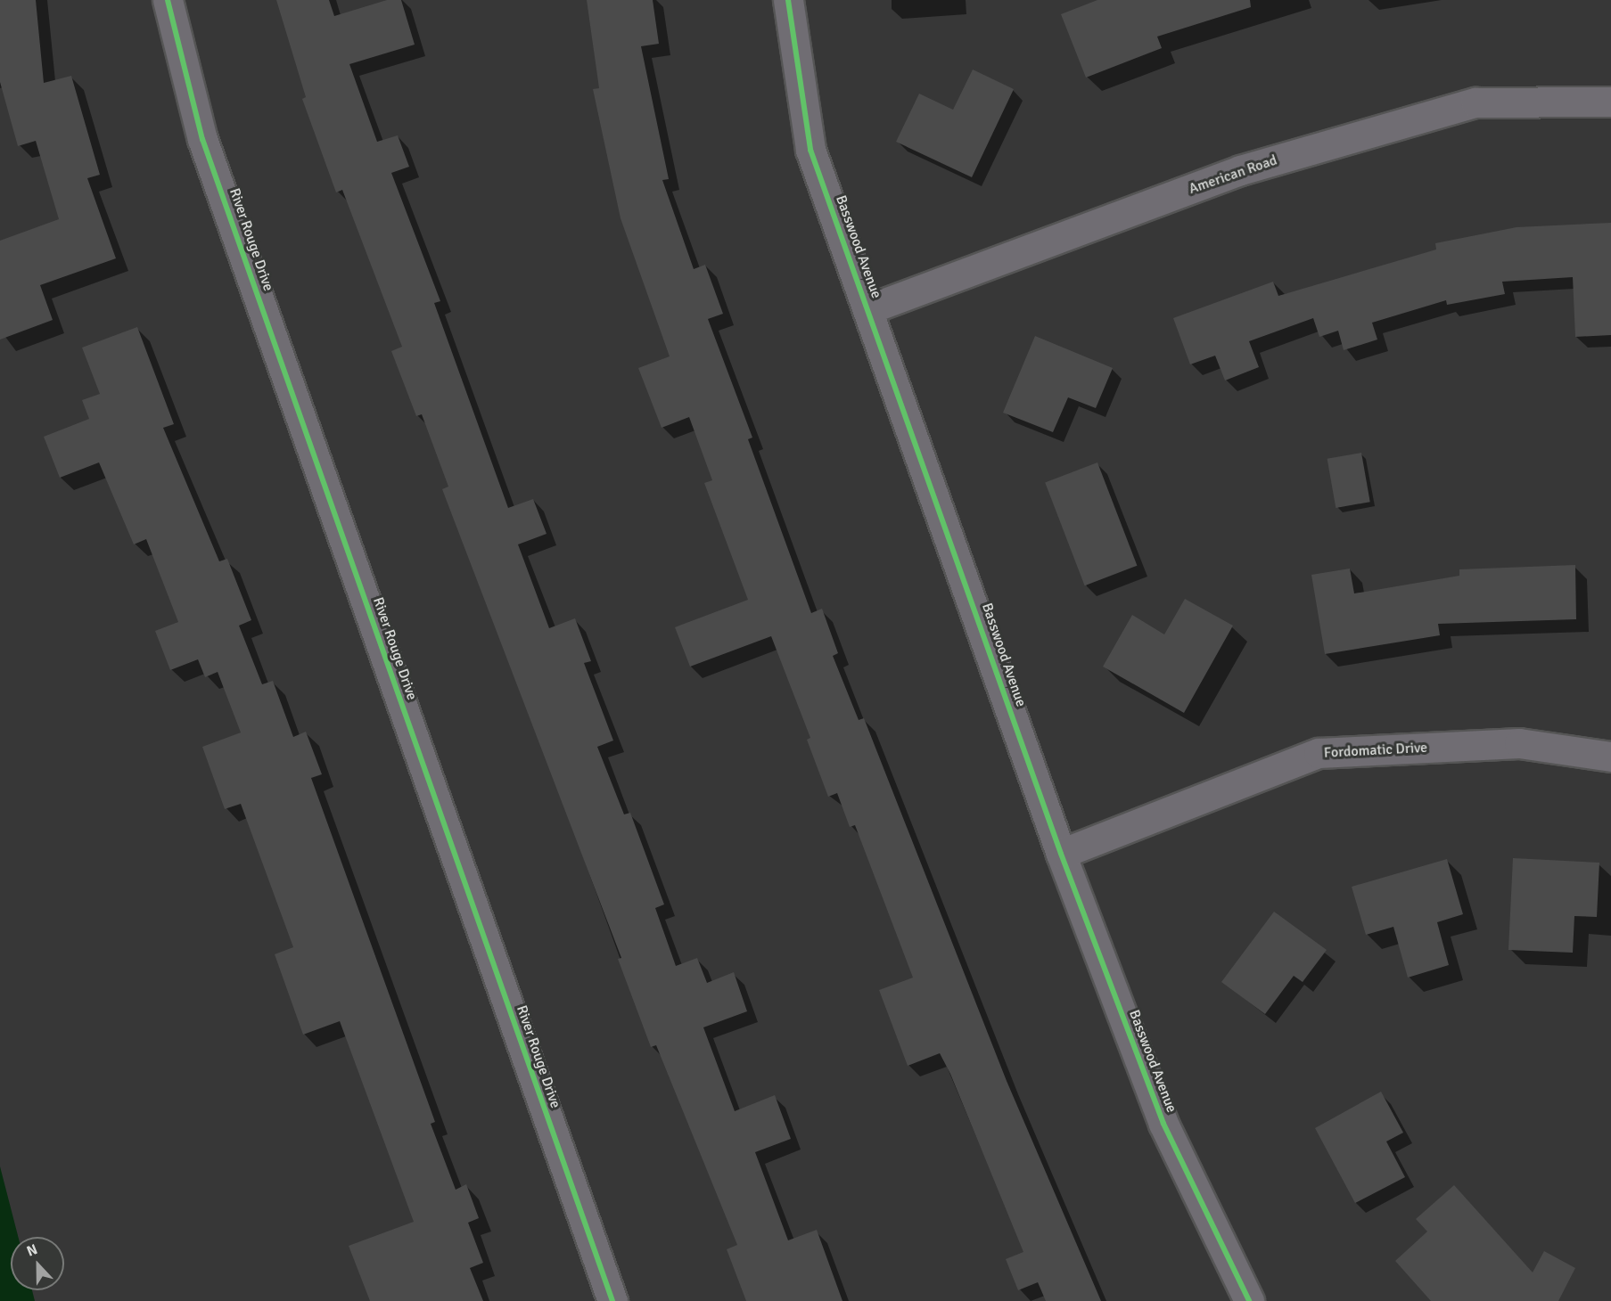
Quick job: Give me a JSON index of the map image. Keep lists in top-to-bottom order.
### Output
{
  "streets": {
    "street": [
      "American Road",
      "River Rouge Drive",
      "Basswood Avenue",
      "Fordomatic Drive"
    ]
  },
  "crossings": [
    ["American Road", "Basswood Avenue"],
    ["Basswood Avenue", "Fordomatic Drive"]
  ],
  "north": "top"
}
